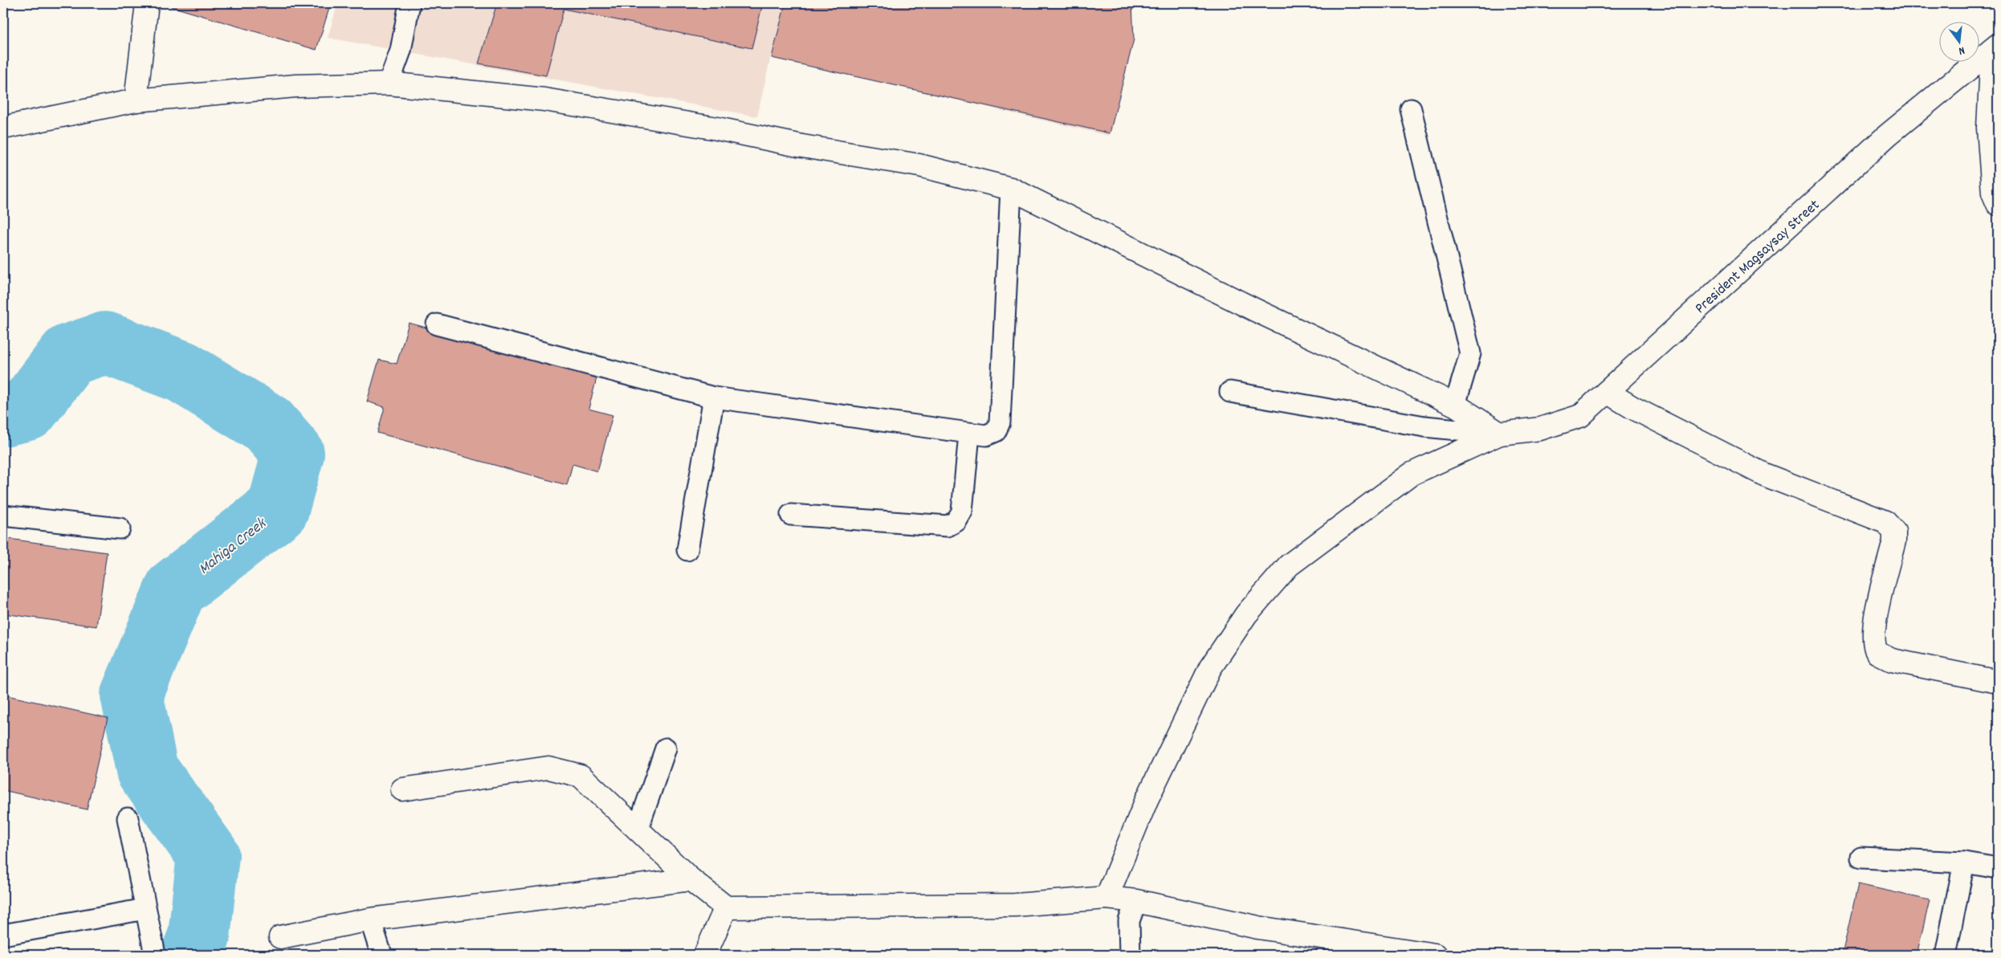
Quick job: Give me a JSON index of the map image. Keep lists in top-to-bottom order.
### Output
{
  "streets": {
    "street": ["President Magsaysay Street"]
  },
  "water": ["Mahiga Creek"],
  "north": "bottom"
}
